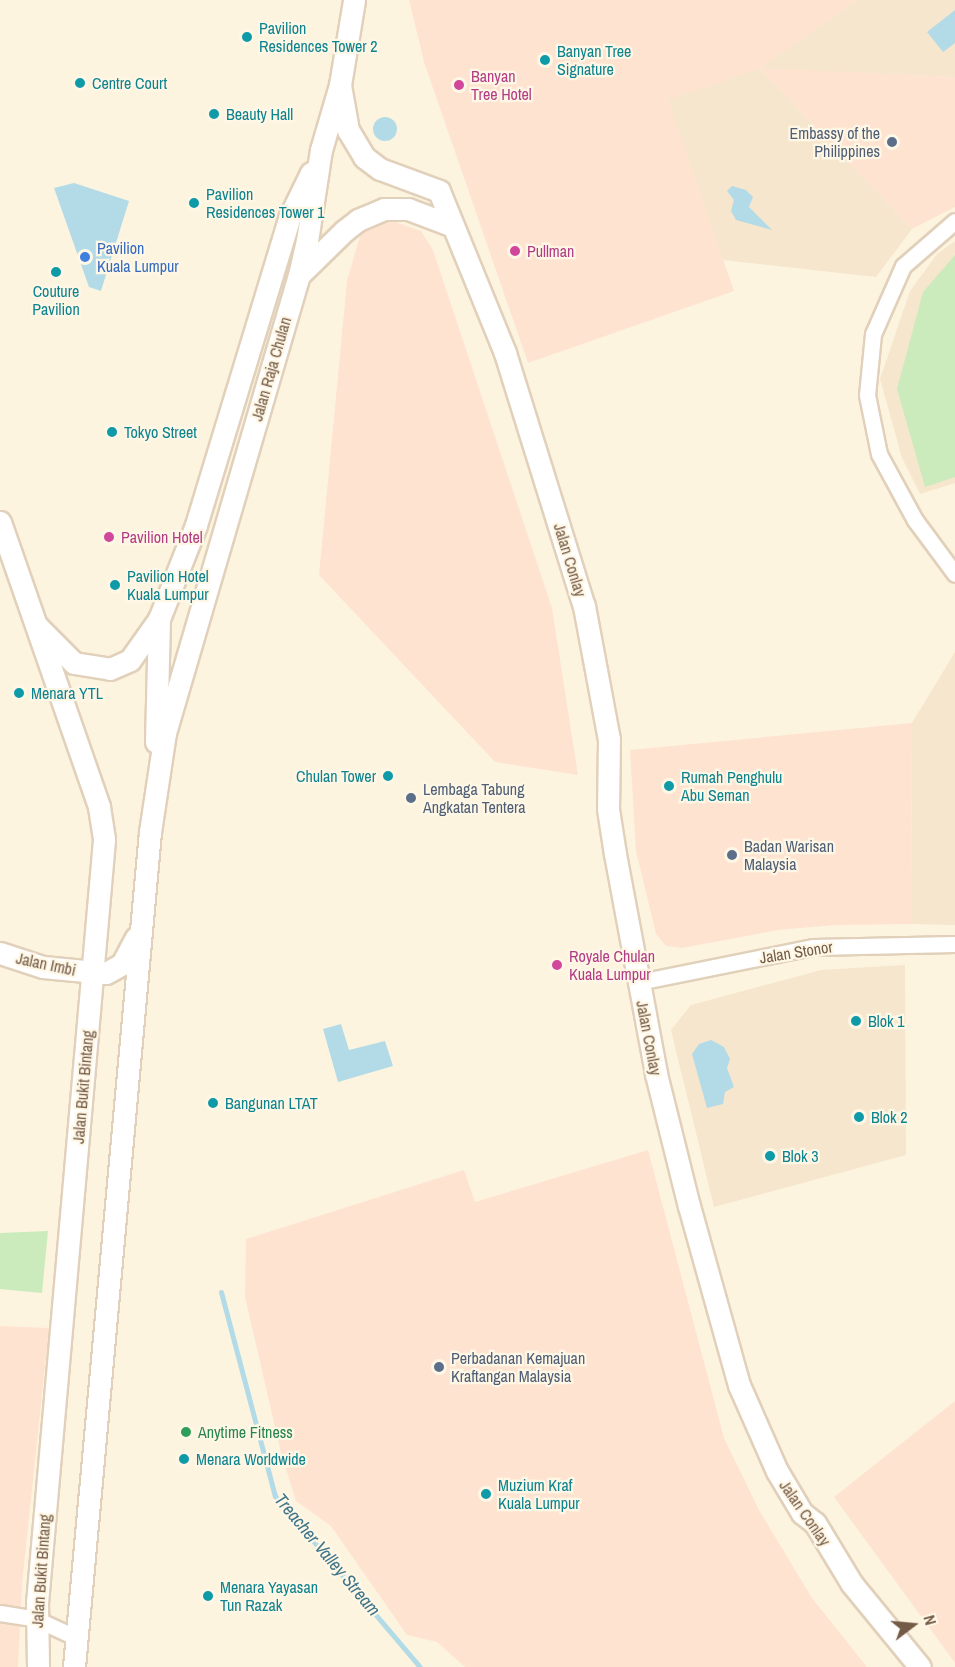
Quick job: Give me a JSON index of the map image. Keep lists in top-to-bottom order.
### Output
{
  "streets": {
    "main road": [
      "Jalan Raja Chulan",
      "Jalan Conlay",
      "Jalan Imbi",
      "Jalan Bukit Bintang"
    ],
    "street": ["Jalan Stonor"]
  },
  "crossings": [
    ["Jalan Raja Chulan", "Jalan Conlay"],
    ["Jalan Conlay", "Jalan Stonor"],
    ["Jalan Imbi", "Jalan Bukit Bintang"]
  ],
  "water": ["Treacher Valley Stream"],
  "places": [
    "Pavilion Residences Tower 2",
    "Banyan Tree Signature",
    "Centre Court",
    "Banyan Tree Hotel",
    "Beauty Hall",
    "Embassy of the Philippines",
    "Pavilion Residences Tower 1",
    "Pullman",
    "Pavilion Kuala Lumpur",
    "Couture Pavilion",
    "Tokyo Street",
    "Pavilion Hotel",
    "Pavilion Hotel Kuala Lumpur",
    "Menara YTL",
    "Chulan Tower",
    "Rumah Penghulu Abu Seman",
    "Lembaga Tabung Angkatan Tentera",
    "Badan Warisan Malaysia",
    "Royale Chulan Kuala Lumpur",
    "Blok 1",
    "Bangunan LTAT",
    "Blok 2",
    "Blok 3",
    "Perbadanan Kemajuan Kraftangan Malaysia",
    "Anytime Fitness",
    "Menara Worldwide",
    "Muzium Kraf Kuala Lumpur",
    "Menara Yayasan Tun Razak"
  ],
  "north": "right"
}
